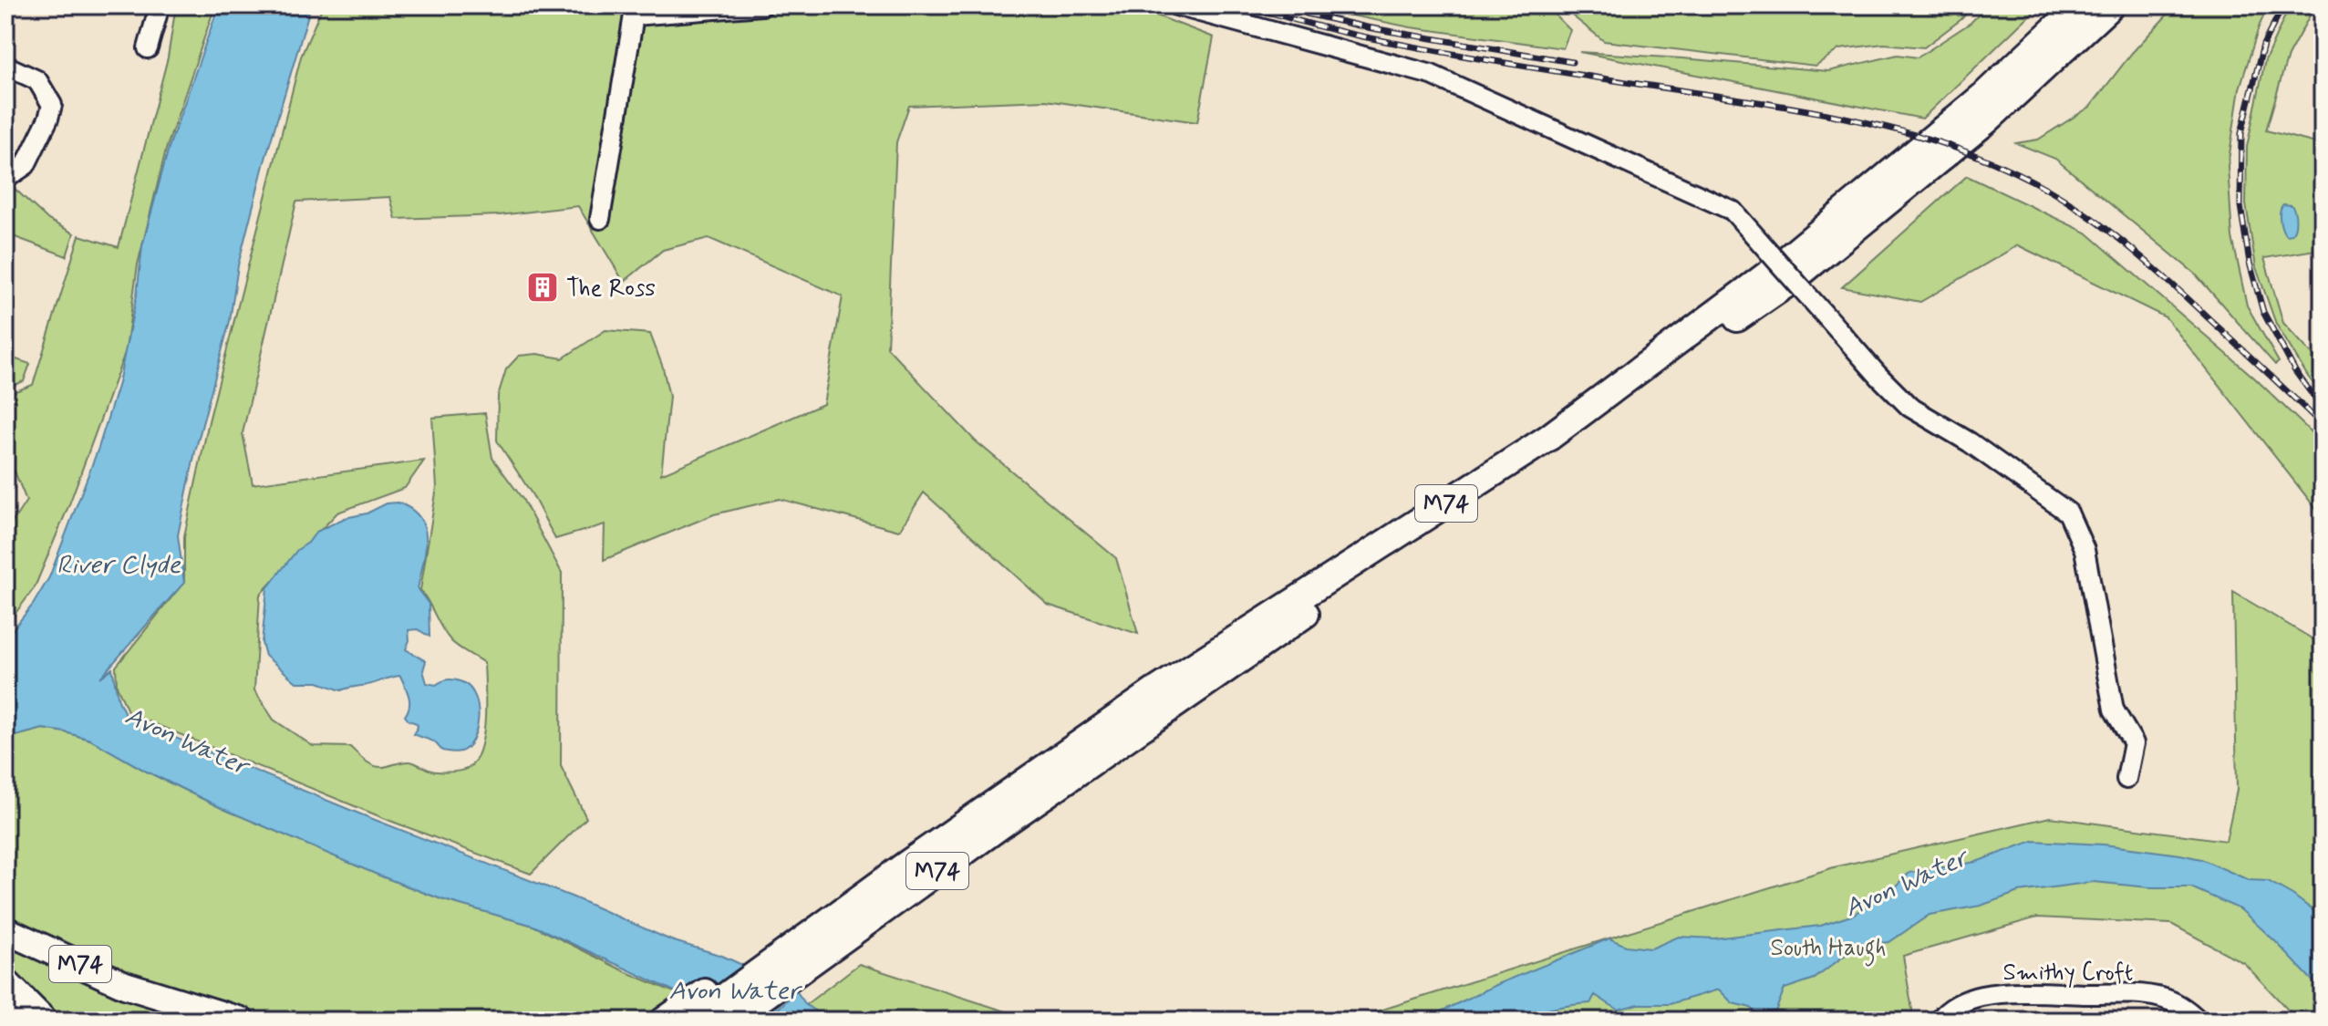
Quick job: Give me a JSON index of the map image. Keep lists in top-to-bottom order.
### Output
{
  "streets": {
    "highway": ["M74"],
    "street": ["Smithy Croft"]
  },
  "water": ["River Clyde", "Avon Water"],
  "parks": ["South Haugh"],
  "places": {
    "building": ["The Ross"]
  }
}
